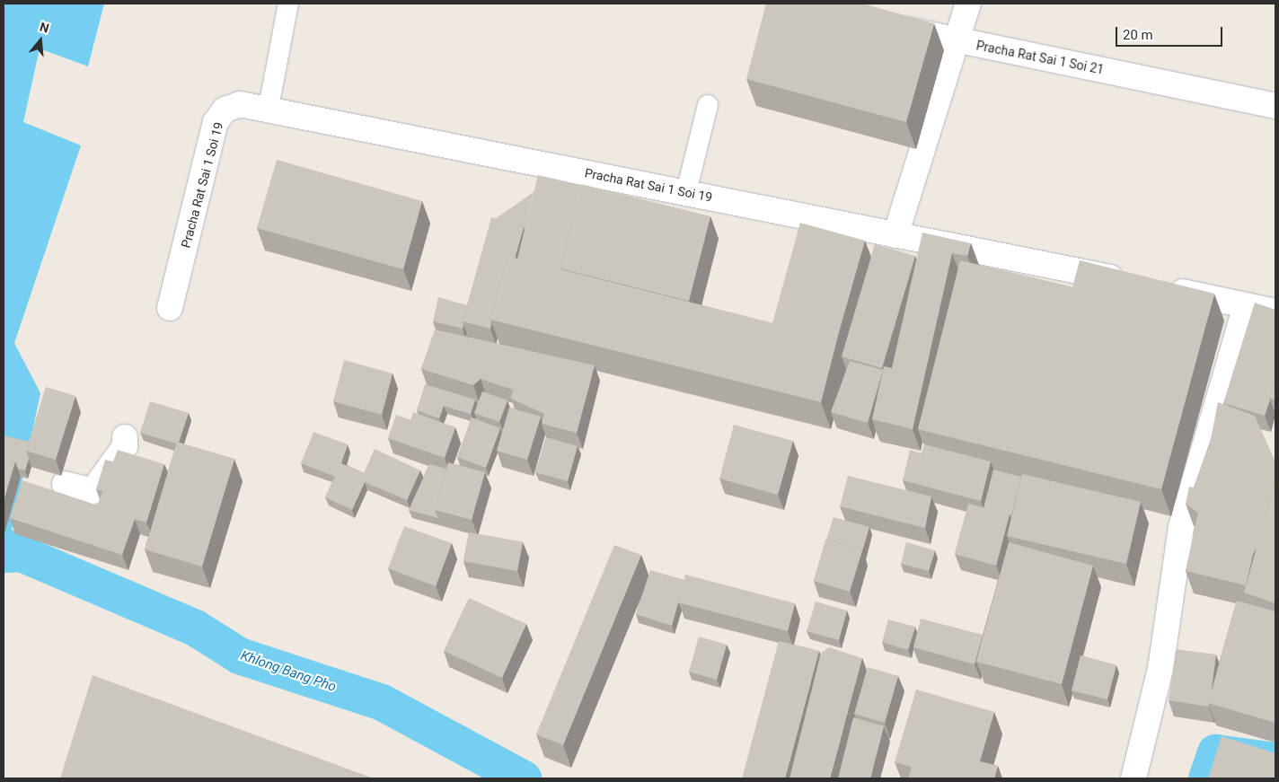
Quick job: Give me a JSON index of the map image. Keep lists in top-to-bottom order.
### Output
{
  "streets": {
    "street": ["Pracha Rat Sai 1 Soi 21", "Pracha Rat Sai 1 Soi 19"]
  },
  "water": ["Khlong Bang Pho"],
  "scale_bar": "20 m",
  "north": "top"
}
